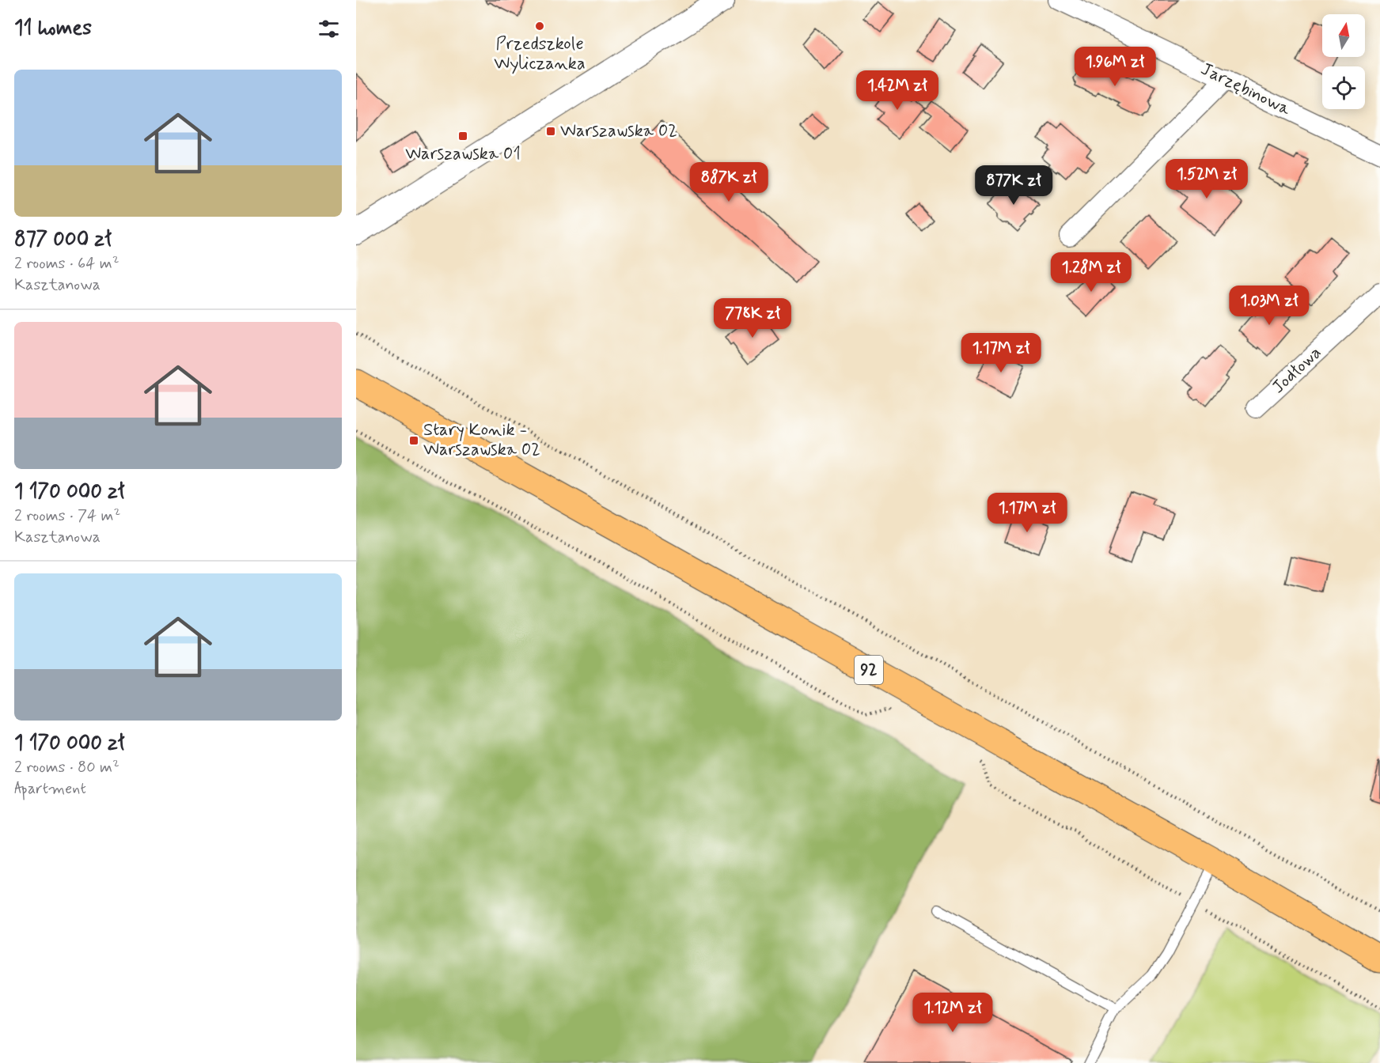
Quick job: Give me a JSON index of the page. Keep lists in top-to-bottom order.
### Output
{
  "streets": {
    "main road": ["92"],
    "street": ["Jarzębinowa", "Jodłowa"]
  },
  "places": {
    "other": ["Przedszkole Wyliczanka"],
    "transit": ["Warszawska 02", "Warszawska 01", "Stary Konik - Warszawska 02"]
  },
  "north": "top",
  "page": {
    "heading": "11 homes",
    "price": [
      "1.96M zł",
      "1.42M zł",
      "1.52M zł",
      "887K zł",
      "877K zł",
      "1.28M zł",
      "1.03M zł",
      "778K zł",
      "1.17M zł",
      "1.17M zł",
      "1.12M zł"
    ],
    "list": [
      {
        "name": "877 000 zł",
        "note": "2 rooms · 64 m² · Kasztanowa"
      },
      {
        "name": "1 170 000 zł",
        "note": "2 rooms · 74 m² · Kasztanowa"
      },
      {
        "name": "1 170 000 zł",
        "note": "2 rooms · 80 m² · Apartment"
      }
    ]
  }
}
